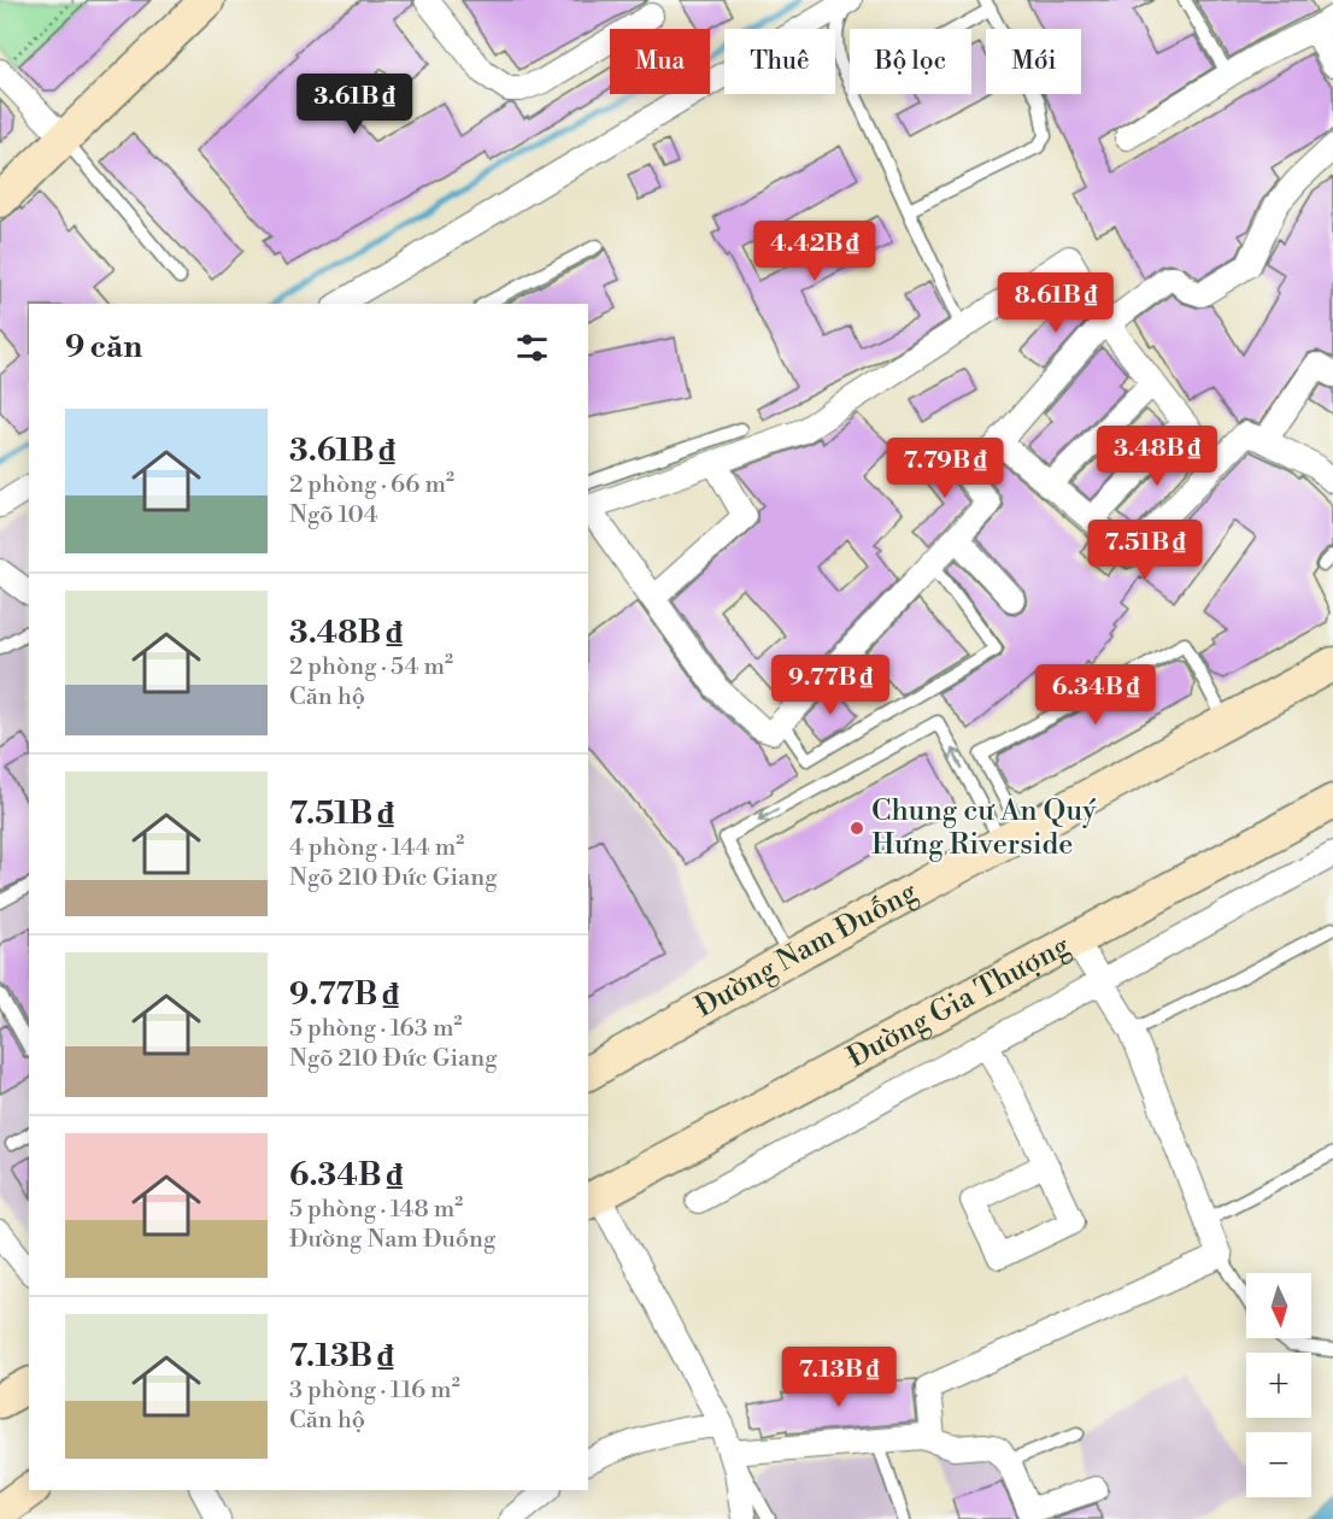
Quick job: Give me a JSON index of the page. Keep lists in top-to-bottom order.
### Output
{
  "streets": {
    "street": ["Đường Nam Đuống", "Đường Gia Thượng"]
  },
  "places": ["Chung cư An Quý Hưng Riverside"],
  "north": "bottom",
  "page": {
    "chip": [
      "Mua",
      "Thuê",
      "Bộ lọc",
      "Mới"
    ],
    "price": [
      "3.61B ₫",
      "4.42B ₫",
      "8.61B ₫",
      "3.48B ₫",
      "7.79B ₫",
      "7.51B ₫",
      "9.77B ₫",
      "6.34B ₫",
      "7.13B ₫"
    ],
    "heading": "9 căn",
    "list": [
      {
        "name": "3.61B ₫",
        "note": "2 phòng · 66 m² · Ngõ 104"
      },
      {
        "name": "3.48B ₫",
        "note": "2 phòng · 54 m² · Căn hộ"
      },
      {
        "name": "7.51B ₫",
        "note": "4 phòng · 144 m² · Ngõ 210 Đức Giang"
      },
      {
        "name": "9.77B ₫",
        "note": "5 phòng · 163 m² · Ngõ 210 Đức Giang"
      },
      {
        "name": "6.34B ₫",
        "note": "5 phòng · 148 m² · Đường Nam Đuống"
      },
      {
        "name": "7.13B ₫",
        "note": "3 phòng · 116 m² · Căn hộ"
      }
    ],
    "map_buttons": ["+", "−"]
  }
}
